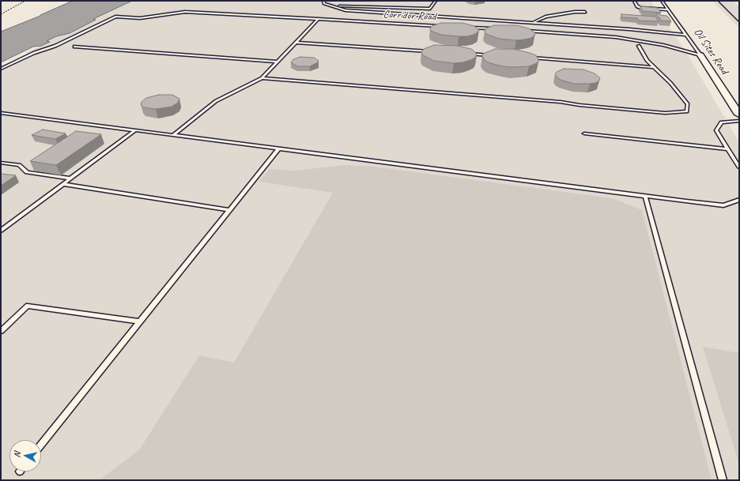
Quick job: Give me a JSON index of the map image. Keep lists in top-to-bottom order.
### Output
{
  "streets": {
    "street": ["Oil Sites Road"],
    "lane": ["Corridor Road"]
  },
  "north": "left"
}
